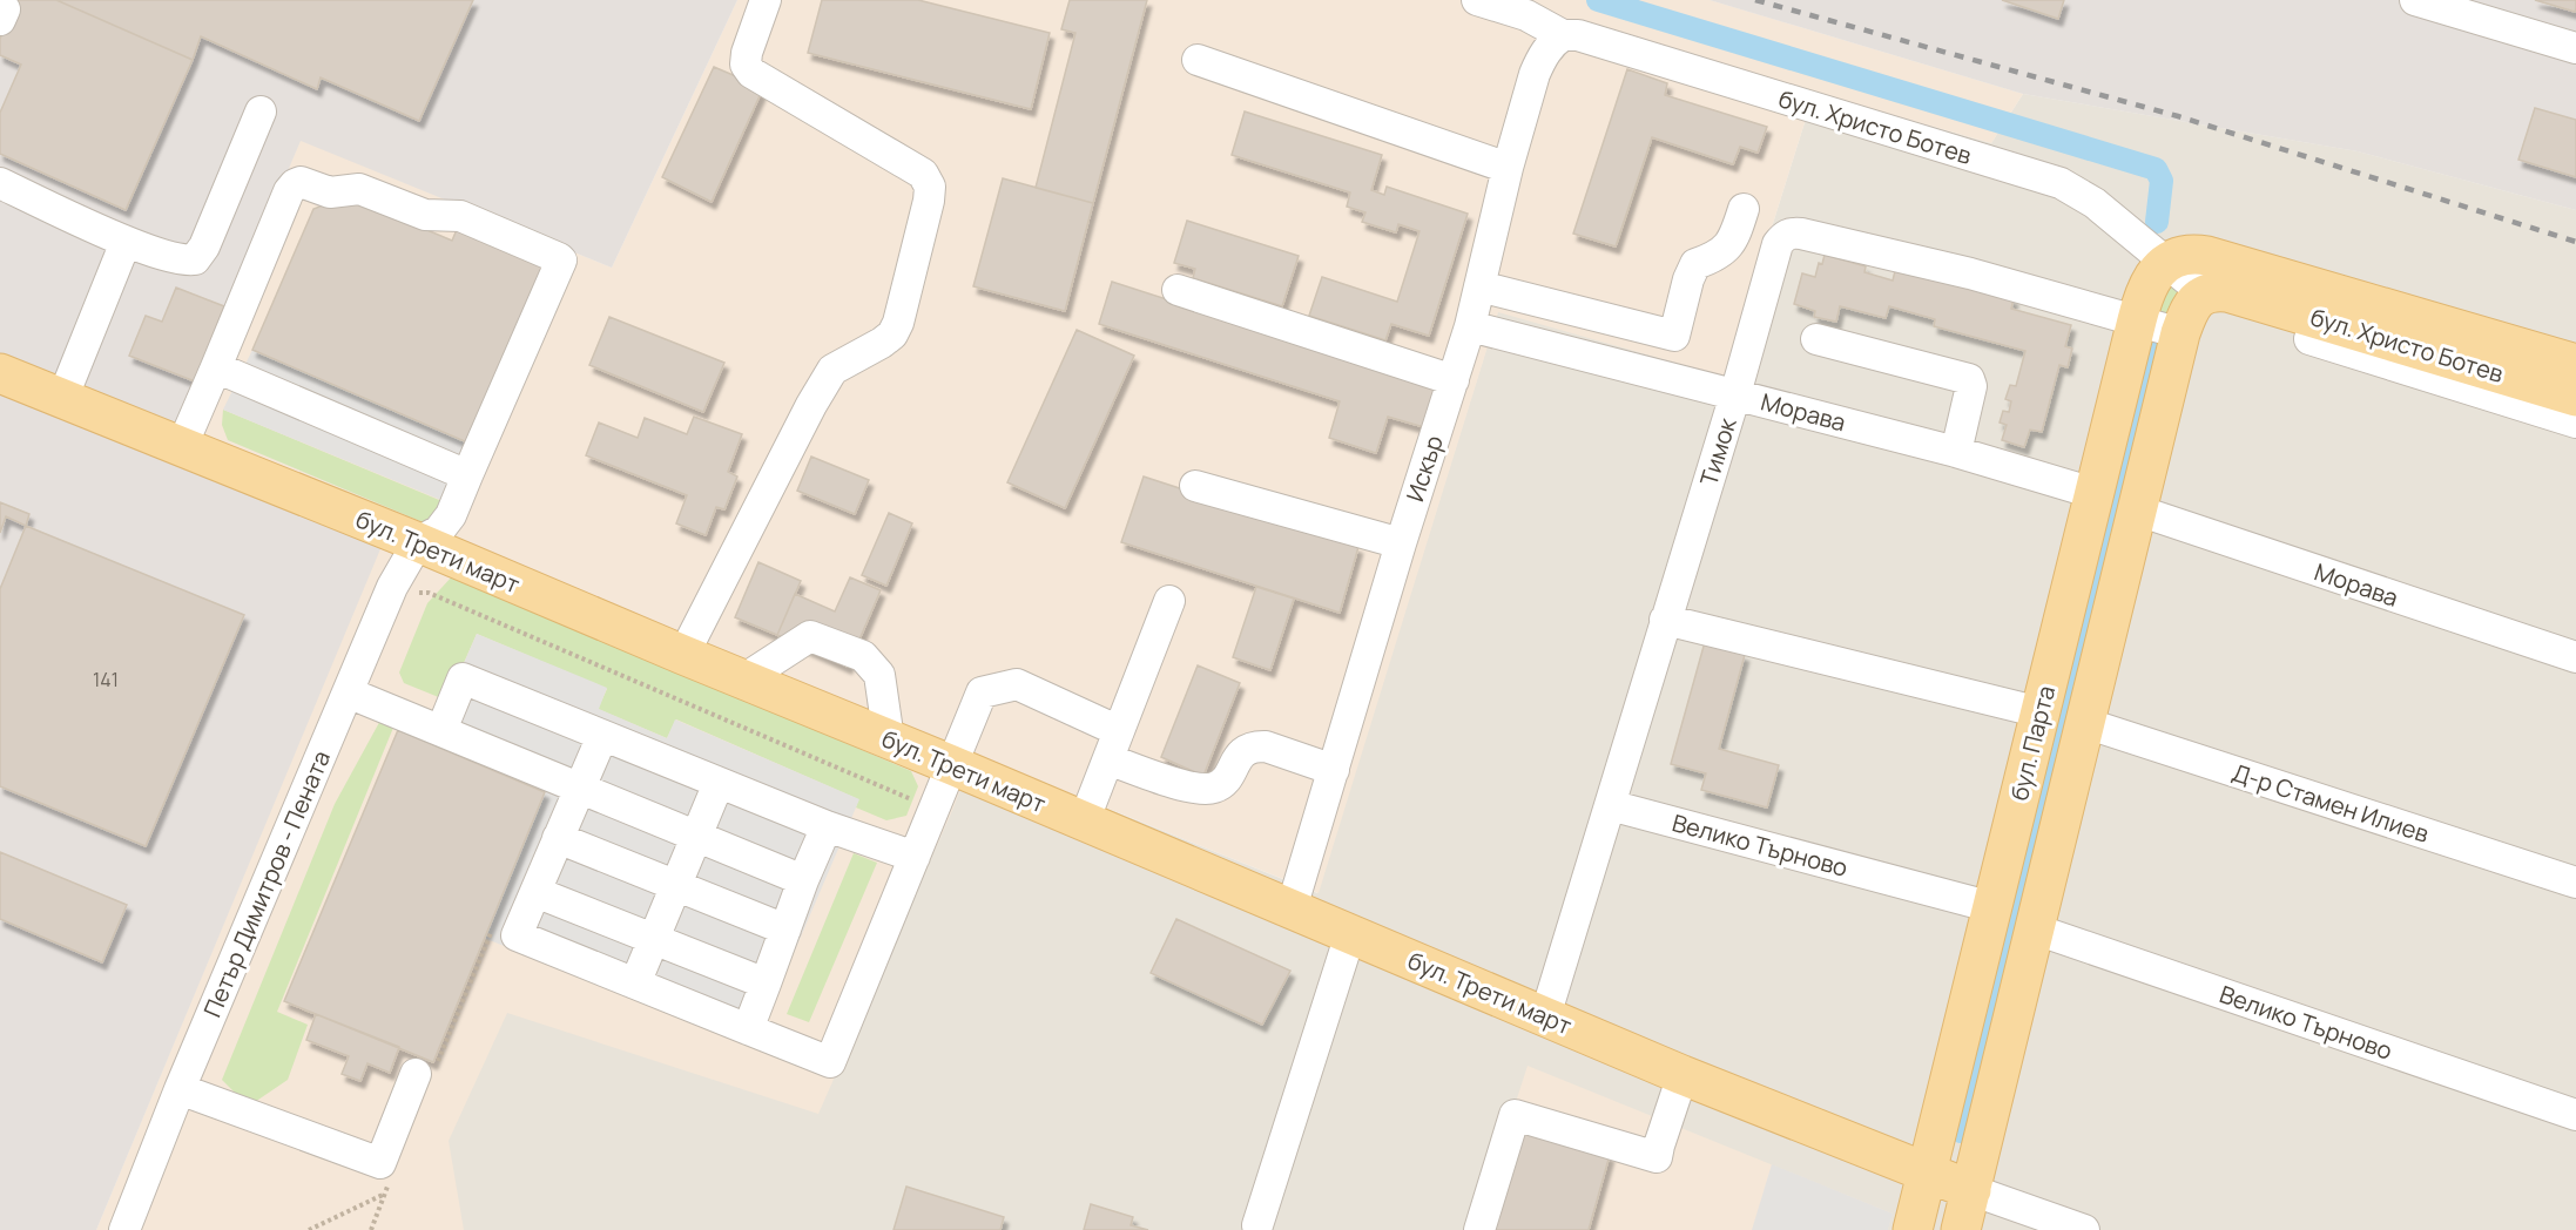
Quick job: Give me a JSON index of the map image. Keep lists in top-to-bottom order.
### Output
{
  "streets": {
    "main road": ["бул. Христо Ботев", "бул. Трети март", "бул. Парта"],
    "street": [
      "Морава",
      "Тимок",
      "Искър",
      "Д-р Стамен Илиев",
      "Велико Търново",
      "Петър Димитров - Пената"
    ]
  },
  "crossings": [
    ["бул. Христо Ботев", "Искър"],
    ["бул. Христо Ботев", "бул. Парта"],
    ["Морава", "Тимок"],
    ["Морава", "Искър"],
    ["Морава", "бул. Парта"],
    ["Тимок", "бул. Трети март"],
    ["Тимок", "бул. Парта"],
    ["Тимок", "Велико Търново"],
    ["Искър", "бул. Трети март"],
    ["бул. Трети март", "бул. Парта"],
    ["бул. Трети март", "Петър Димитров - Пената"],
    ["бул. Парта", "Д-р Стамен Илиев"],
    ["бул. Парта", "Велико Търново"]
  ],
  "house_numbers": ["141"]
}
